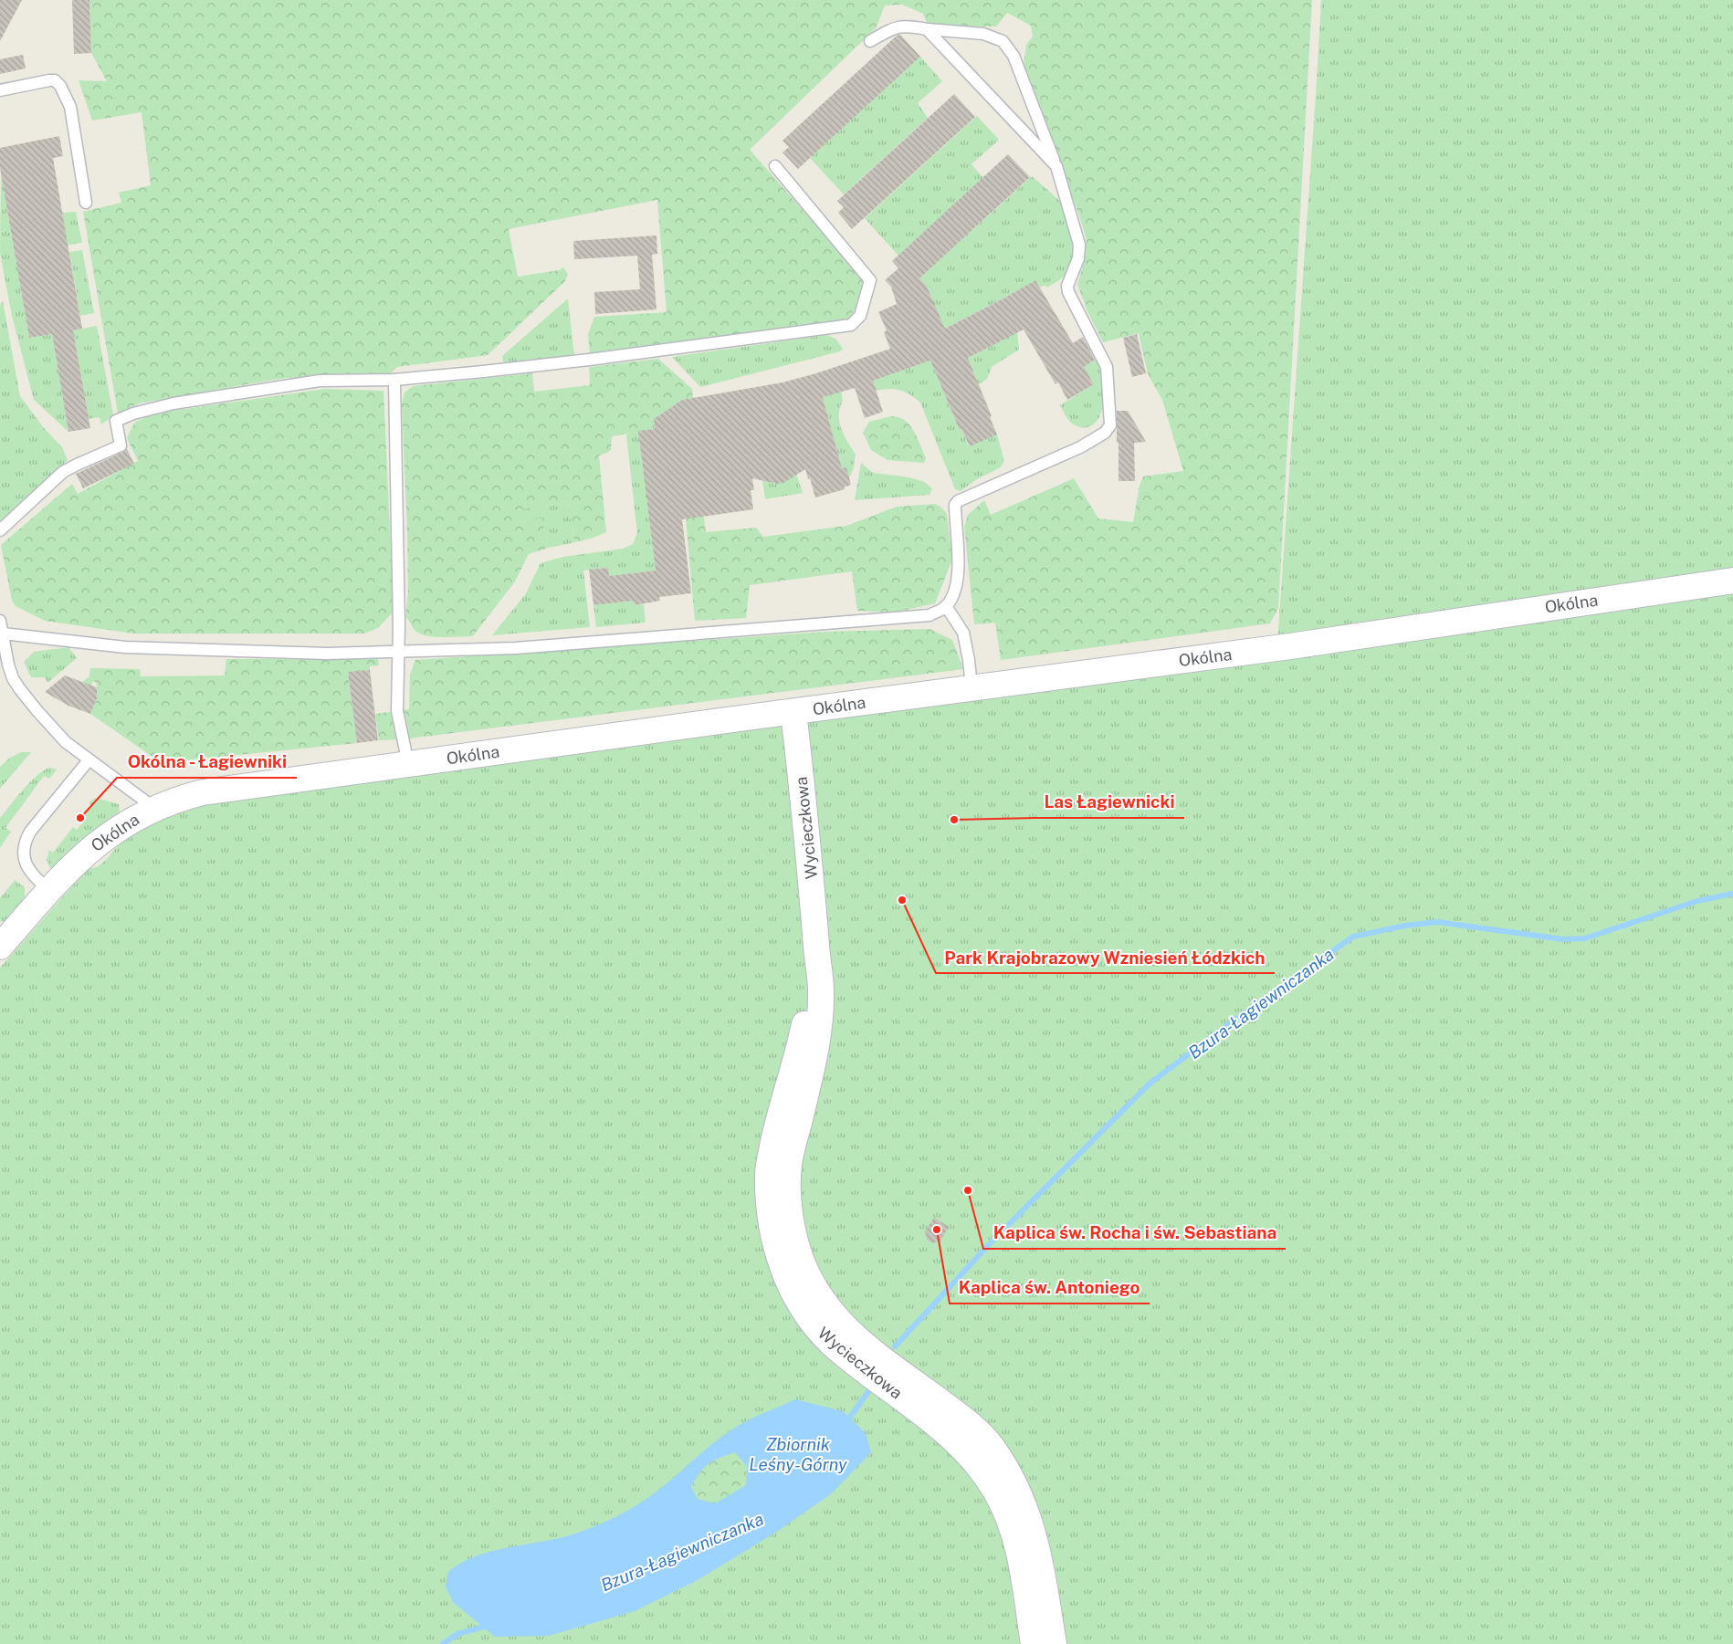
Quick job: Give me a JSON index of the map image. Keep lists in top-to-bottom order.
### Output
{
  "streets": {
    "street": ["Okólna", "Wycieczkowa"]
  },
  "crossings": [
    ["Okólna", "Wycieczkowa"]
  ],
  "water": ["Bzura-Łagiewniczanka", "Zbiornik Leśny-Górny"],
  "places": [
    "Okólna - Łagiewniki",
    "Las Łagiewnicki",
    "Park Krajobrazowy Wzniesień Łódzkich",
    "Kaplica św. Rocha i św. Sebastiana",
    "Kaplica św. Antoniego"
  ]
}
